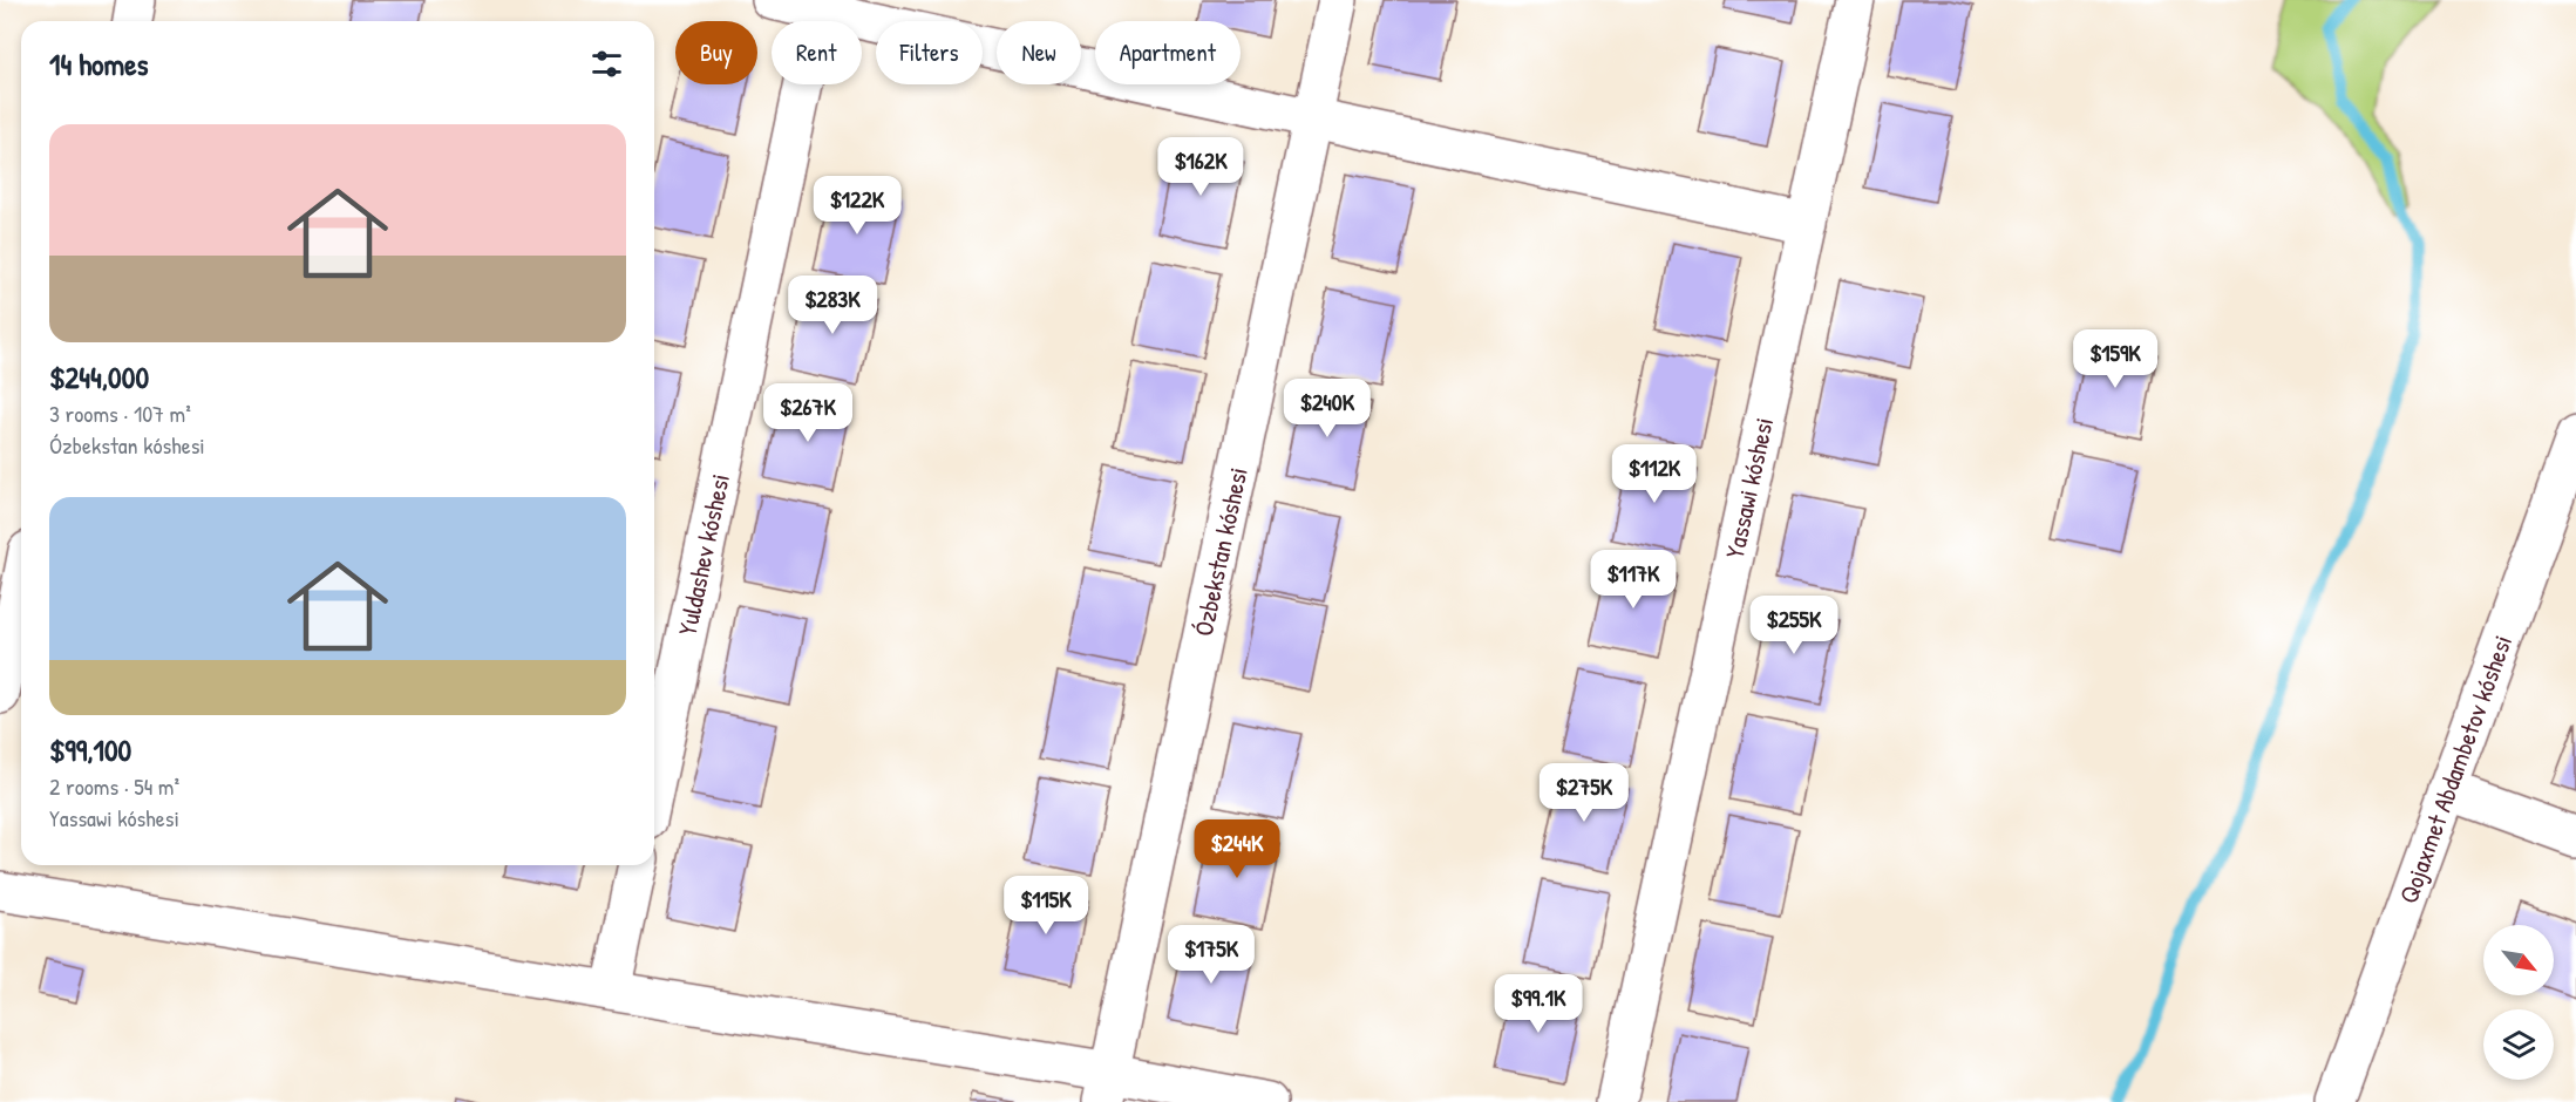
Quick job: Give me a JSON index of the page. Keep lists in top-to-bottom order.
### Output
{
  "streets": {
    "street": [
      "Yassawi kóshesi",
      "Ózbekstan kóshesi",
      "Yuldashev kóshesi",
      "Qojaxmet Abdambetov kóshesi"
    ]
  },
  "north": "bottom right",
  "page": {
    "chip": [
      "Buy",
      "Rent",
      "Filters",
      "New",
      "Apartment"
    ],
    "heading": "14 homes",
    "list": [
      {
        "name": "$244,000",
        "note": "3 rooms · 107 m² · Ózbekstan kóshesi"
      },
      {
        "name": "$99,100",
        "note": "2 rooms · 54 m² · Yassawi kóshesi"
      }
    ],
    "price": [
      "$162K",
      "$122K",
      "$283K",
      "$159K",
      "$240K",
      "$267K",
      "$112K",
      "$117K",
      "$255K",
      "$275K",
      "$244K",
      "$115K",
      "$175K",
      "$99.1K"
    ]
  }
}
